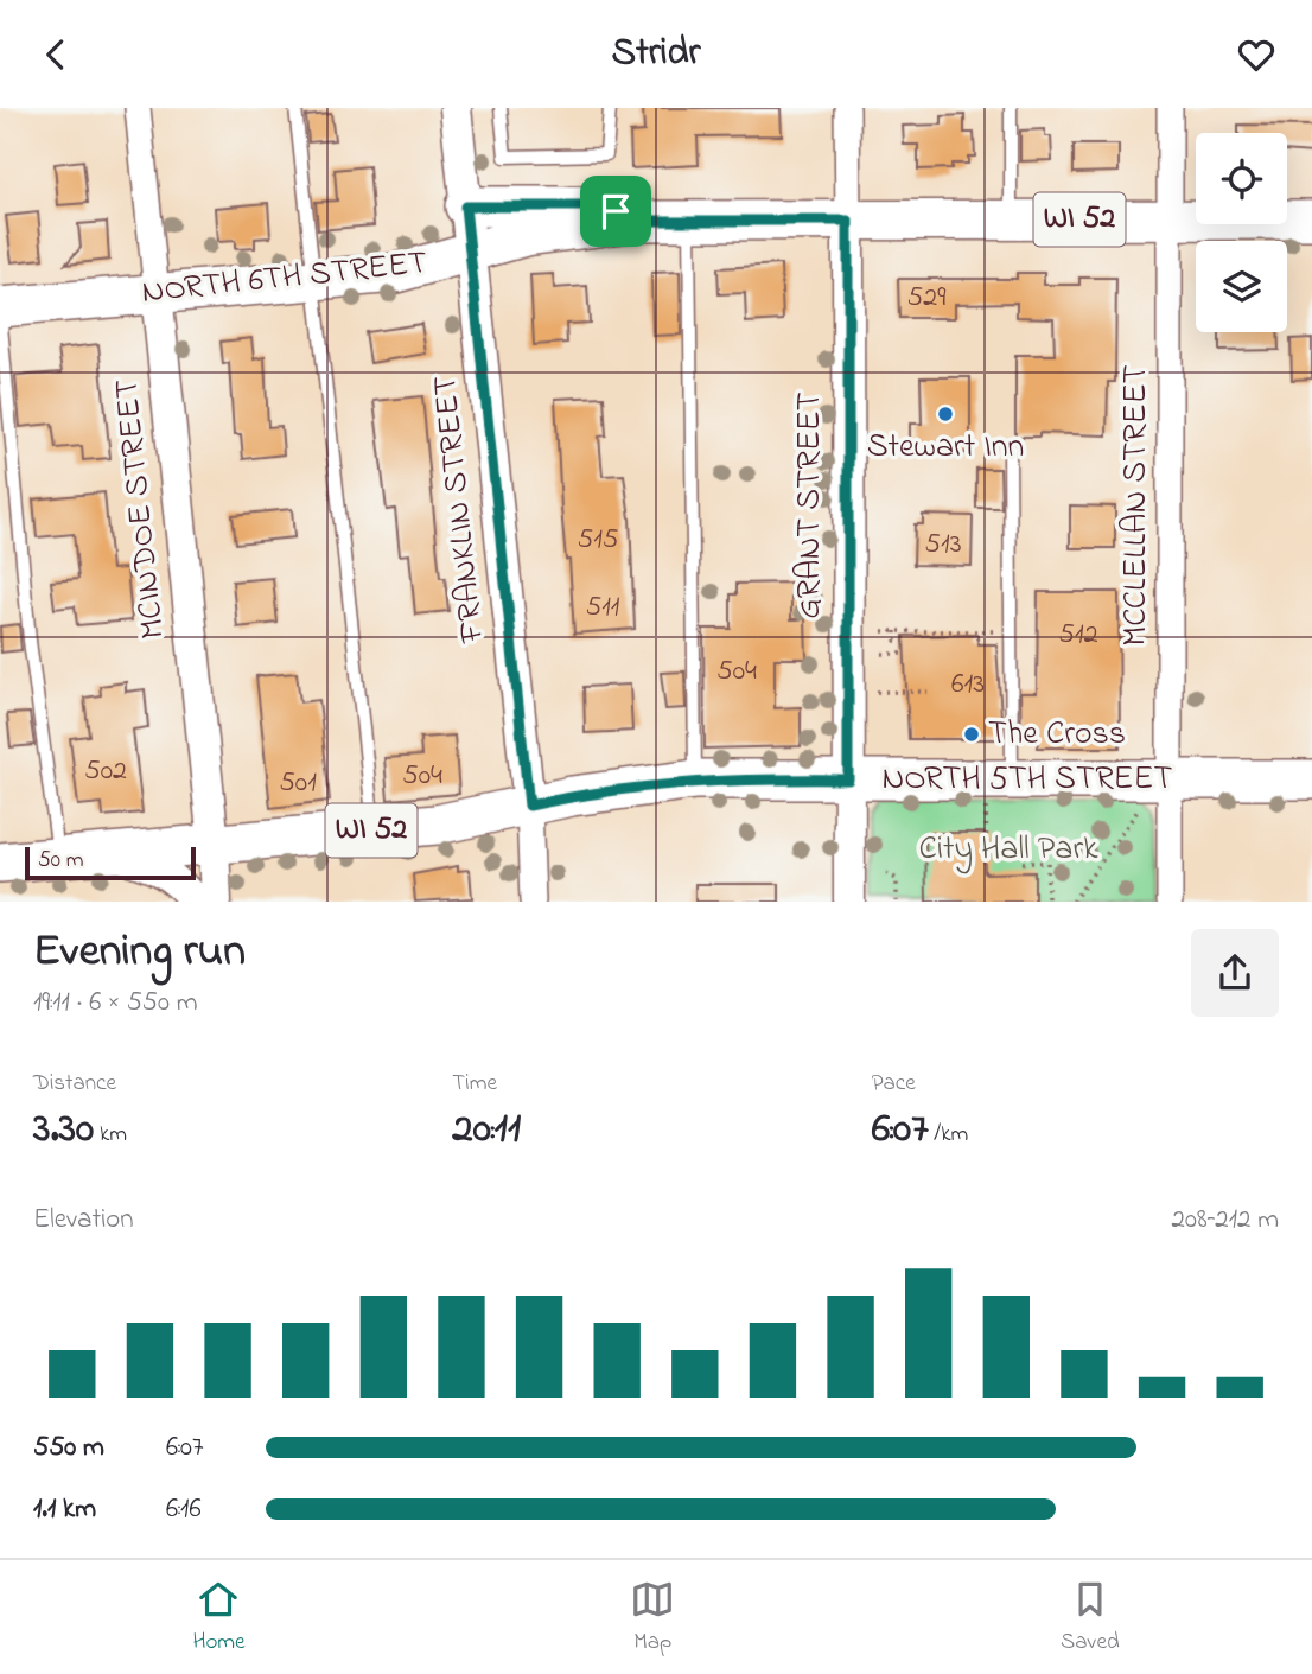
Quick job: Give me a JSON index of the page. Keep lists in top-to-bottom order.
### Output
{
  "streets": {
    "main road": ["WI 52", "NORTH 6TH STREET", "NORTH 5TH STREET"],
    "street": [
      "GRANT STREET",
      "MCCLELLAN STREET",
      "MCINDOE STREET",
      "FRANKLIN STREET"
    ]
  },
  "crossings": [
    ["NORTH 6TH STREET", "GRANT STREET"],
    ["NORTH 6TH STREET", "MCCLELLAN STREET"],
    ["NORTH 6TH STREET", "MCINDOE STREET"],
    ["NORTH 6TH STREET", "FRANKLIN STREET"],
    ["GRANT STREET", "NORTH 5TH STREET"],
    ["MCCLELLAN STREET", "NORTH 5TH STREET"],
    ["MCINDOE STREET", "NORTH 5TH STREET"],
    ["FRANKLIN STREET", "NORTH 5TH STREET"]
  ],
  "parks": ["City Hall Park"],
  "places": ["Stewart Inn", "The Cross"],
  "house_numbers": [
    "529",
    "515",
    "513",
    "511",
    "512",
    "504",
    "613",
    "502",
    "504",
    "501"
  ],
  "scale_bar": "50 m",
  "page": {
    "header": "Stridr",
    "scale": "50 m",
    "heading": ["Evening run", "19:11 · 6 × 550 m"],
    "stats": [
      ["Distance", "3.30 km"],
      ["Time", "20:11"],
      ["Pace", "6:07 /km"]
    ],
    "chart": ["Elevation", "208–212 m"],
    "list": [
      {
        "name": "550 m",
        "note": "6:07"
      },
      {
        "name": "1.1 km",
        "note": "6:16"
      }
    ],
    "tabs": ["Home", "Map", "Saved"]
  }
}
